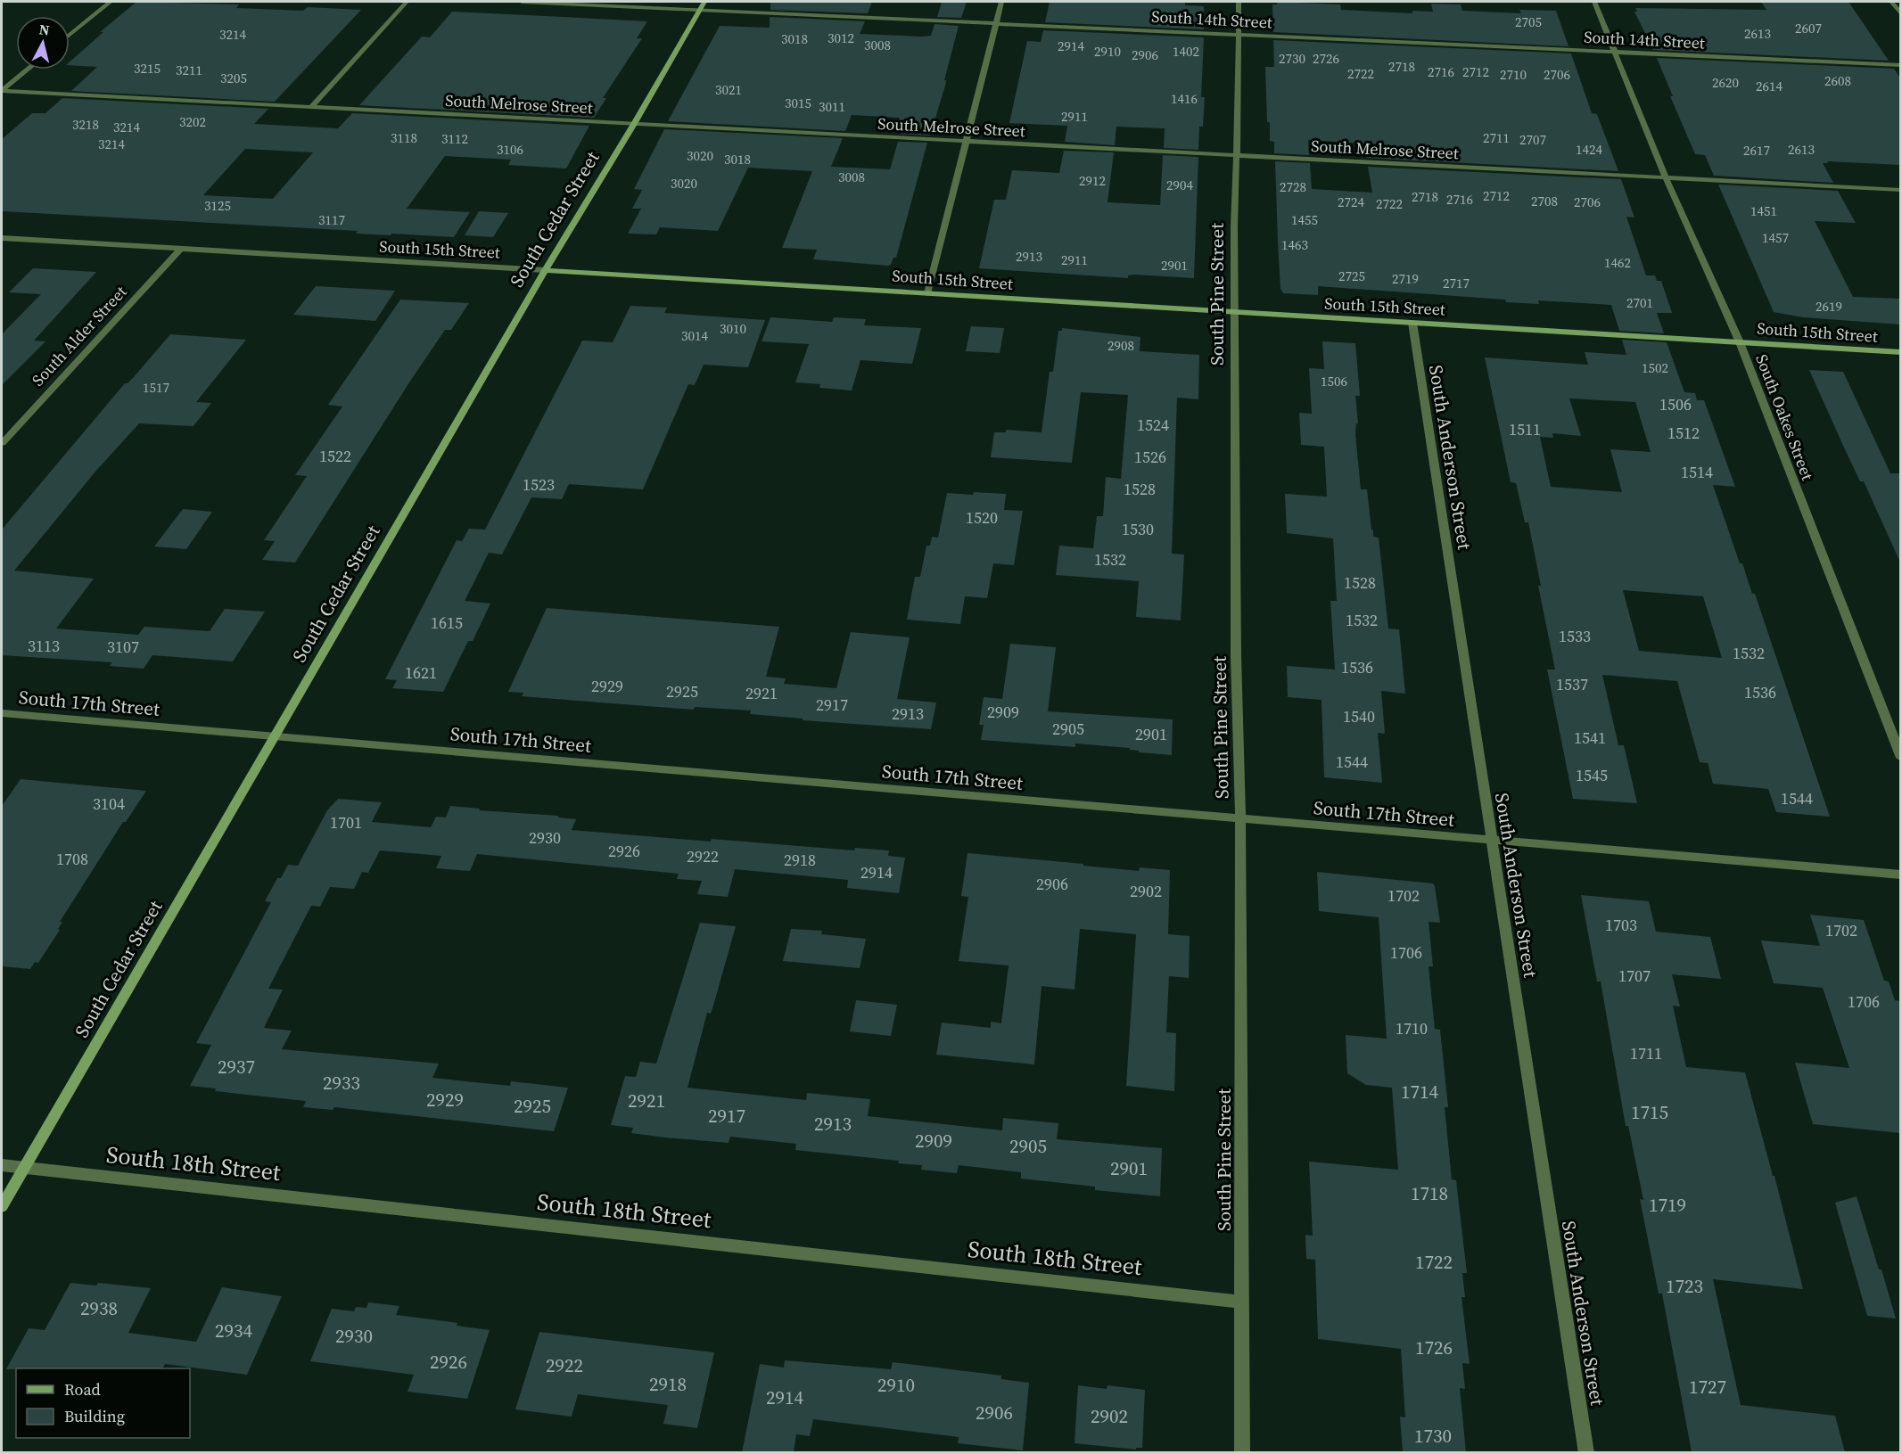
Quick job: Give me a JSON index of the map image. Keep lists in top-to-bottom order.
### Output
{
  "streets": {
    "main road": ["South Cedar Street", "South 15th Street"],
    "street": [
      "South 14th Street",
      "South Melrose Street",
      "South Pine Street",
      "South Alder Street",
      "South Oakes Street",
      "South Anderson Street",
      "South 17th Street",
      "South 18th Street"
    ]
  },
  "crossings": [
    ["South 14th Street", "South Cedar Street"],
    ["South 14th Street", "South Pine Street"],
    ["South 14th Street", "South Oakes Street"],
    ["South Melrose Street", "South Cedar Street"],
    ["South Melrose Street", "South Pine Street"],
    ["South Melrose Street", "South Oakes Street"],
    ["South Cedar Street", "South 15th Street"],
    ["South Cedar Street", "South 17th Street"],
    ["South Cedar Street", "South 18th Street"],
    ["South 15th Street", "South Pine Street"],
    ["South 15th Street", "South Alder Street"],
    ["South 15th Street", "South Oakes Street"],
    ["South 15th Street", "South Anderson Street"],
    ["South Pine Street", "South 17th Street"],
    ["South Pine Street", "South 18th Street"],
    ["South Anderson Street", "South 17th Street"]
  ],
  "house_numbers": [
    "2705",
    "2607",
    "2613",
    "3214",
    "3012",
    "3018",
    "3008",
    "2914",
    "2910",
    "1402",
    "2906",
    "2730",
    "2726",
    "2718",
    "3215",
    "3211",
    "2716",
    "2712",
    "2722",
    "2710",
    "2706",
    "3205",
    "2608",
    "2620",
    "2614",
    "3021",
    "1416",
    "3015",
    "3011",
    "2911",
    "3202",
    "3218",
    "3214",
    "3118",
    "2711",
    "3112",
    "2707",
    "3214",
    "3106",
    "1424",
    "2613",
    "2617",
    "3020",
    "3018",
    "3008",
    "2912",
    "3020",
    "2904",
    "2728",
    "2712",
    "2718",
    "2716",
    "2708",
    "2724",
    "2706",
    "2722",
    "3125",
    "1451",
    "3117",
    "1455",
    "1457",
    "1463",
    "2913",
    "2911",
    "1462",
    "2901",
    "2725",
    "2719",
    "2717",
    "2701",
    "2619",
    "3010",
    "3014",
    "2908",
    "1502",
    "1506",
    "1517",
    "1506",
    "1524",
    "1511",
    "1512",
    "1522",
    "1526",
    "1514",
    "1523",
    "1528",
    "1520",
    "1530",
    "1532",
    "1528",
    "1532",
    "1615",
    "1533",
    "3113",
    "3107",
    "1532",
    "1536",
    "1621",
    "1537",
    "2929",
    "2925",
    "1536",
    "2921",
    "2917",
    "2909",
    "2913",
    "1540",
    "2905",
    "2901",
    "1541",
    "1544",
    "1545",
    "1544",
    "3104",
    "1701",
    "2930",
    "2926",
    "2922",
    "1708",
    "2918",
    "2914",
    "2906",
    "2902",
    "1702",
    "1703",
    "1702",
    "1706",
    "1707",
    "1706",
    "1710",
    "1711",
    "2937",
    "2933",
    "1714",
    "2929",
    "2921",
    "2925",
    "1715",
    "2917",
    "2913",
    "2909",
    "2905",
    "2901",
    "1718",
    "1719",
    "1722",
    "1723",
    "2938",
    "2934",
    "2930",
    "1726",
    "2926",
    "2922",
    "2918",
    "2910",
    "1727",
    "2914",
    "2906",
    "2902",
    "1730"
  ],
  "legend": ["Road", "Building"],
  "north": "top"
}
